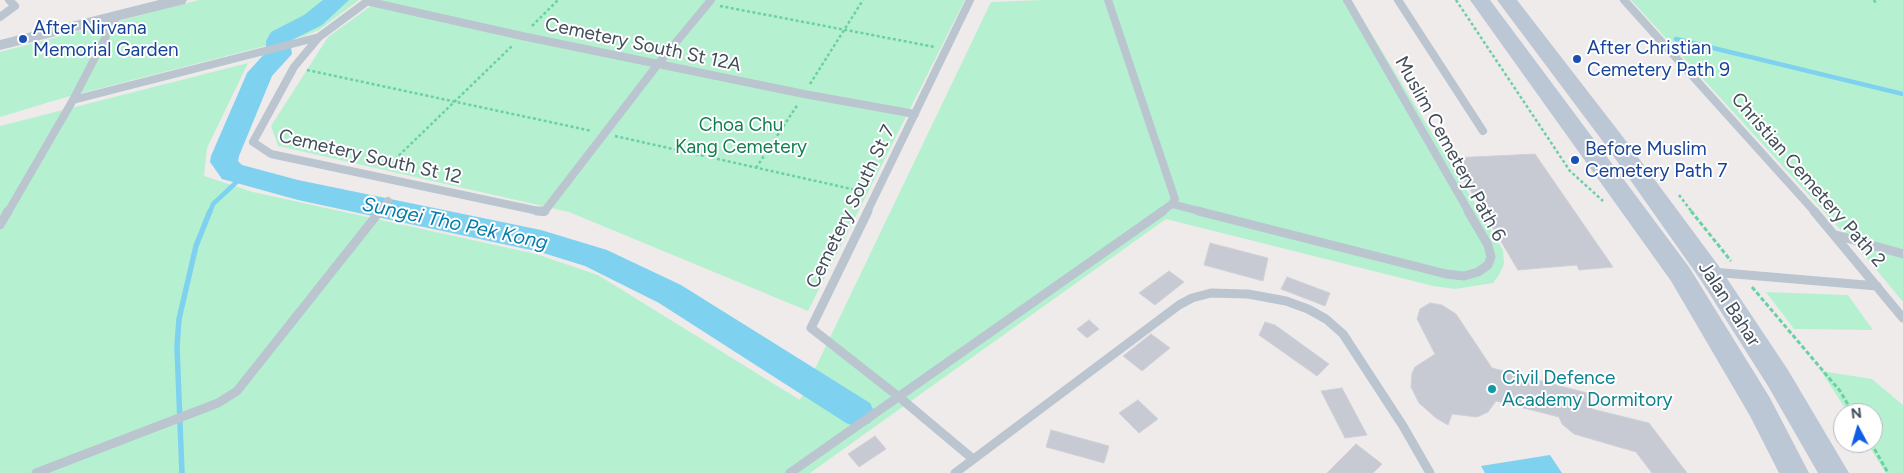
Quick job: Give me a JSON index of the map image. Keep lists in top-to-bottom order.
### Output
{
  "streets": {
    "main road": ["Jalan Bahar"],
    "lane": [
      "Cemetery South St 12A",
      "Muslim Cemetery Path 6",
      "Cemetery South St 12",
      "Christian Cemetery Path 2",
      "Cemetery South St 7"
    ]
  },
  "crossings": [
    ["Cemetery South St 12A", "Cemetery South St 7"]
  ],
  "water": ["Sungei Tho Pek Kong"],
  "parks": ["Choa Chu Kang Cemetery"],
  "places": [
    "After Nirvana Memorial Garden",
    "After Christian Cemetery Path 9",
    "Before Muslim Cemetery Path 7",
    "Civil Defence Academy Dormitory"
  ],
  "north": "top"
}
